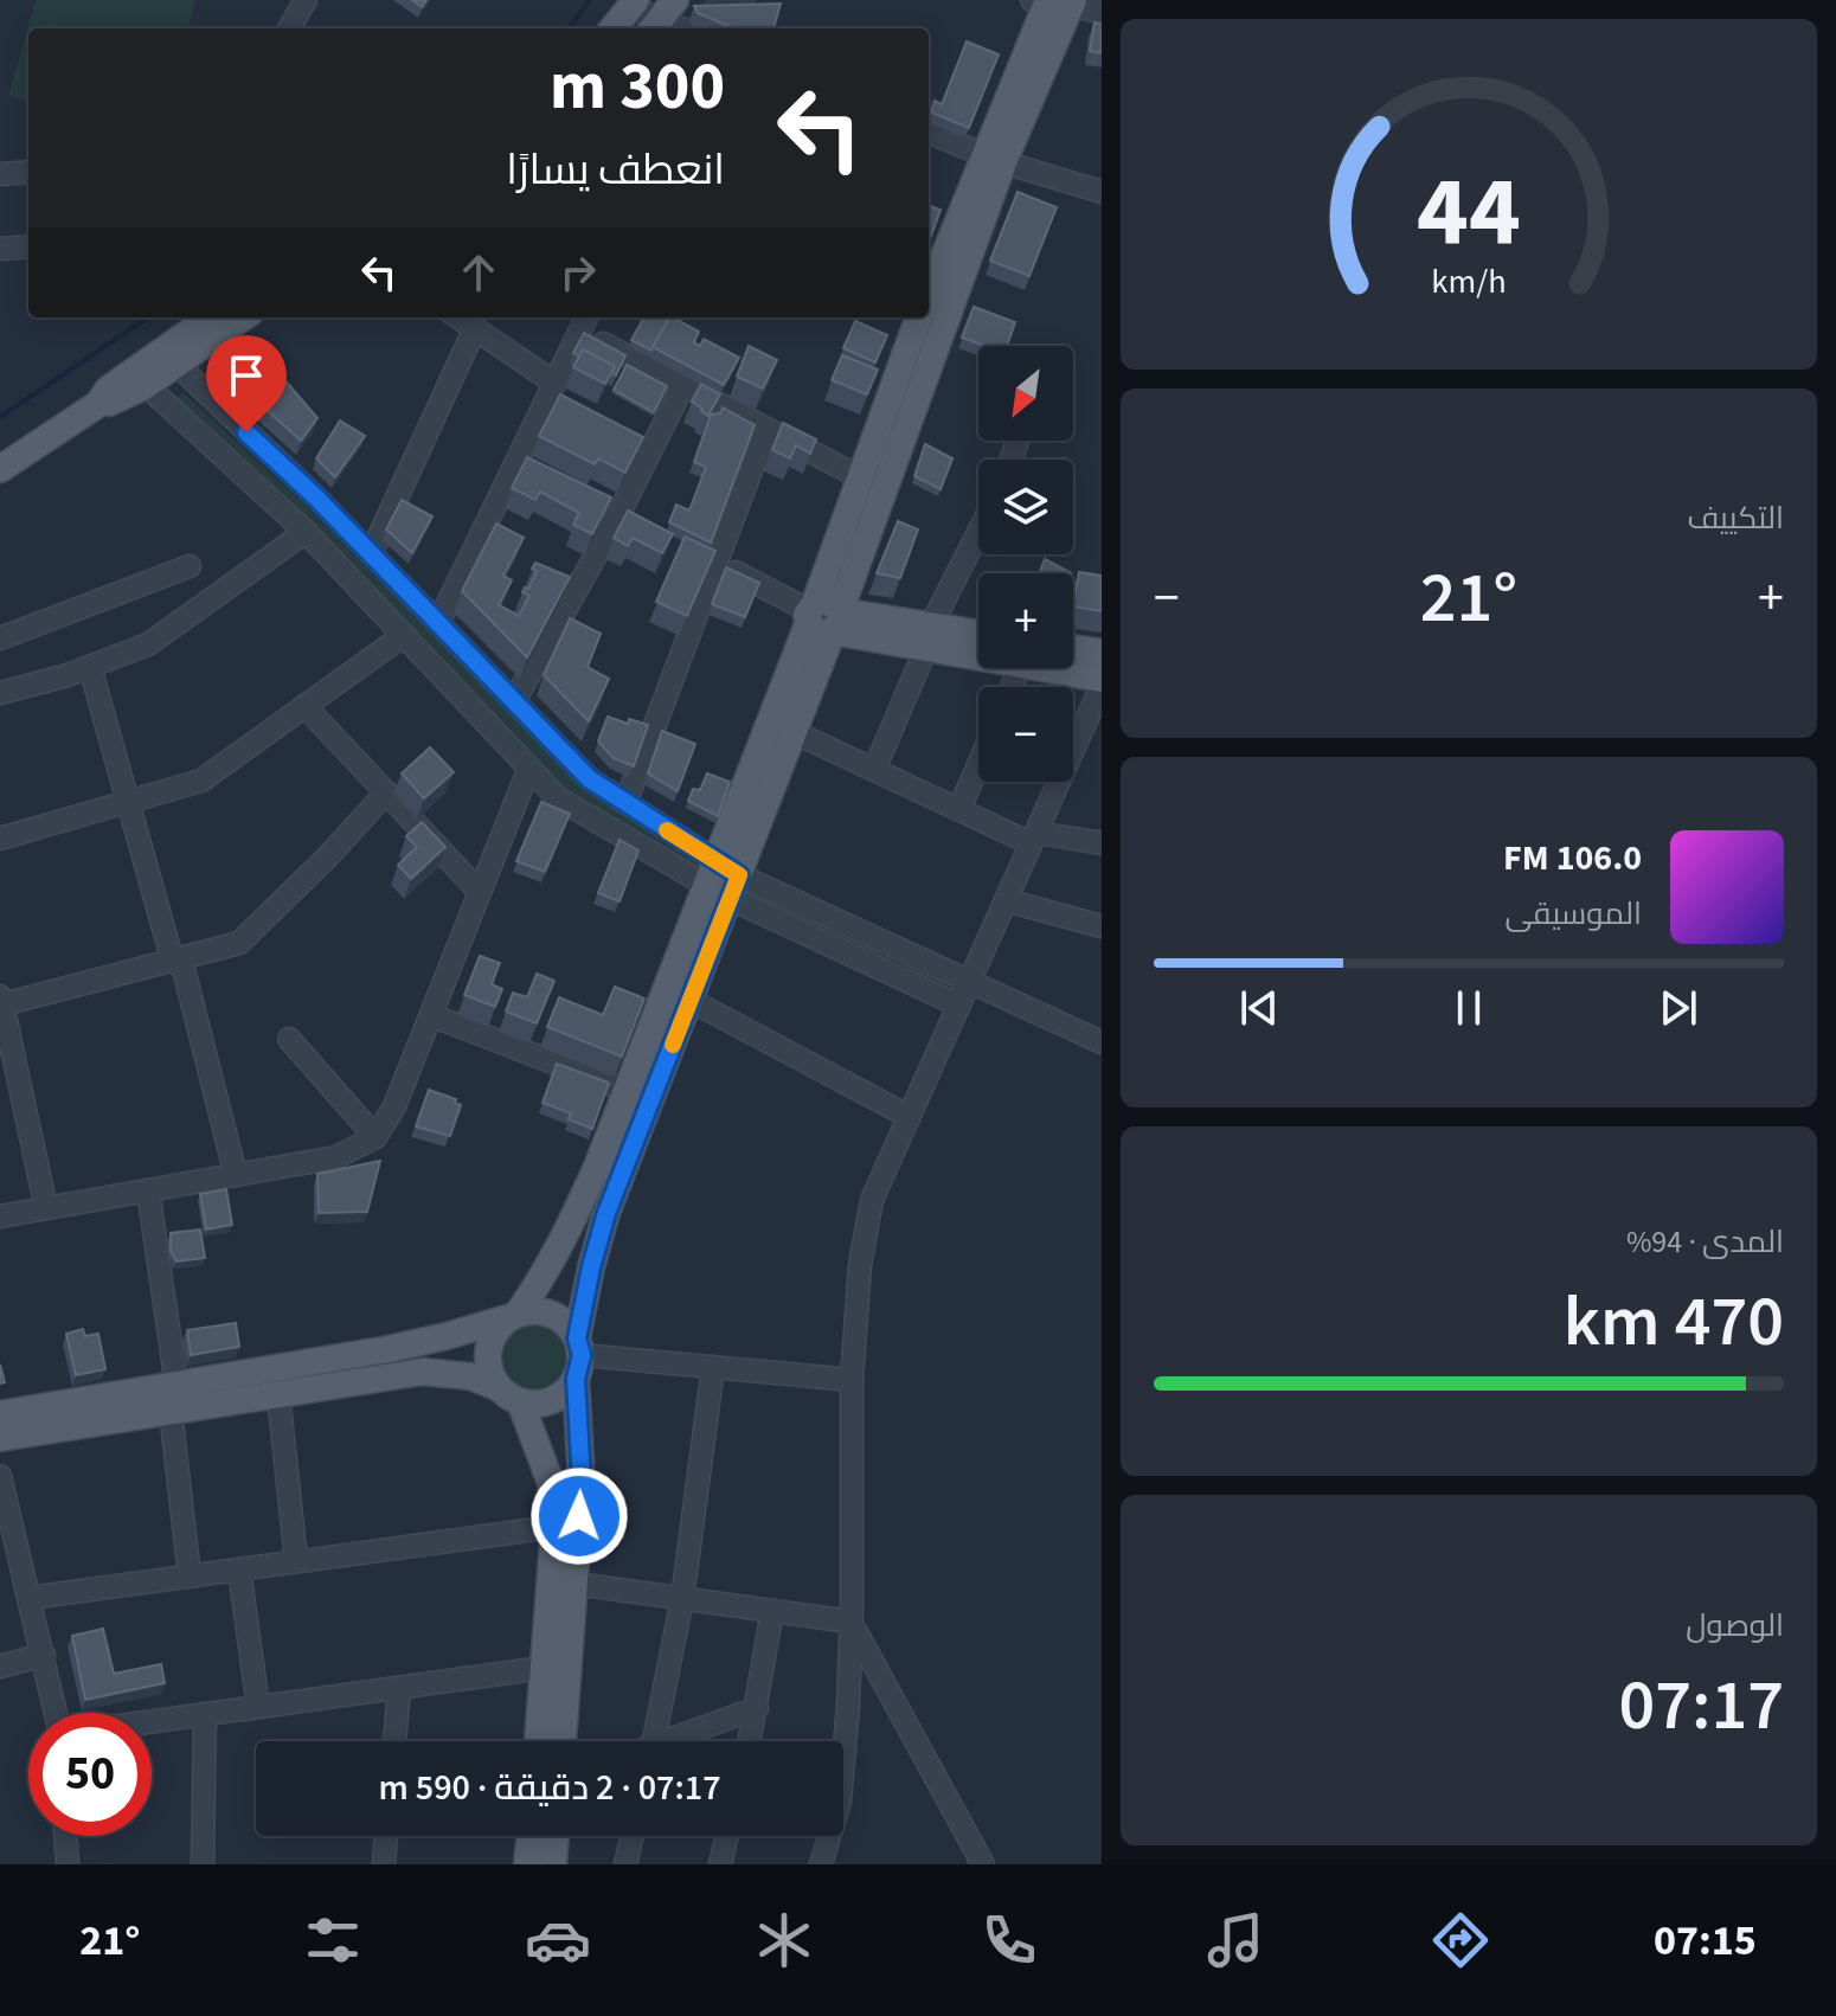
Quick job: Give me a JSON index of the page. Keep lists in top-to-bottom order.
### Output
{
  "north": "bottom left",
  "page": {
    "turn": ["300 m", "انعطف يسارًا"],
    "map_buttons": ["+", "−"],
    "tile": [
      "التكييف",
      ["المدى · 94%", "470 km"],
      ["الوصول", "07:17"]
    ],
    "heat": ["−", "21°", "+"],
    "song": ["106.0 FM", "الموسيقى"],
    "limit": "50",
    "trip": "07:17 · 2 دقيقة · 590 m",
    "tabs": ["07:15", "21°"],
    "gauge": ["44", "km/h"]
  }
}
